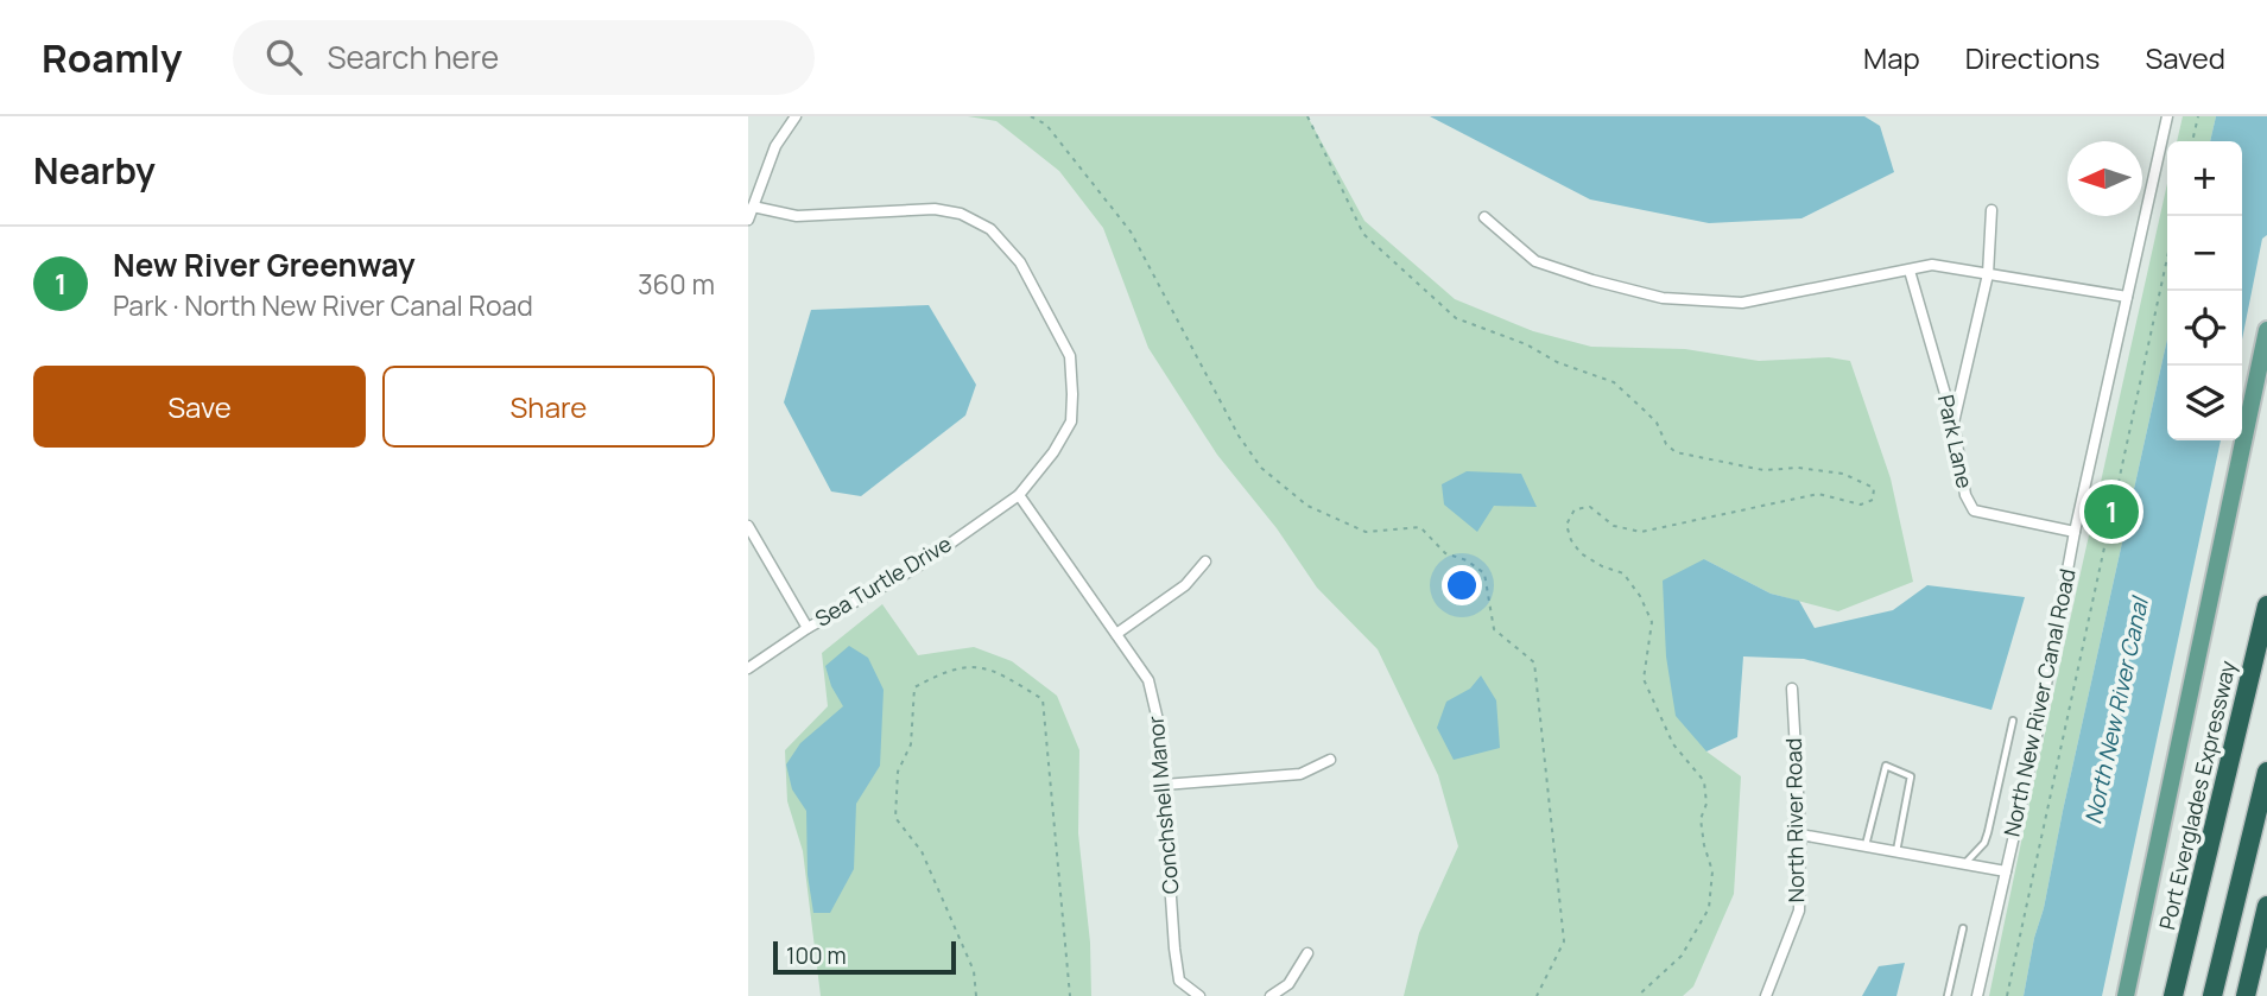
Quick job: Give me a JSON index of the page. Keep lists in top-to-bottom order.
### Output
{
  "streets": {
    "highway": ["Port Everglades Expressway"],
    "street": [
      "Park Lane",
      "Sea Turtle Drive",
      "North New River Canal Road",
      "Conchshell Manor",
      "North River Road"
    ]
  },
  "crossings": [
    ["Park Lane", "North New River Canal Road"],
    ["Sea Turtle Drive", "Conchshell Manor"]
  ],
  "water": ["North New River Canal"],
  "scale_bar": "100 m",
  "north": "left",
  "page": {
    "header": "Roamly",
    "search": "Search here",
    "nav": ["Map", "Directions", "Saved"],
    "heading": "Nearby",
    "map_buttons": ["+", "−"],
    "list": [
      {
        "mark": "1",
        "name": "New River Greenway",
        "note": "Park · North New River Canal Road",
        "value": "360 m"
      }
    ],
    "buttons": ["Save", "Share"],
    "pins": "1",
    "scale": "100 m"
  }
}
